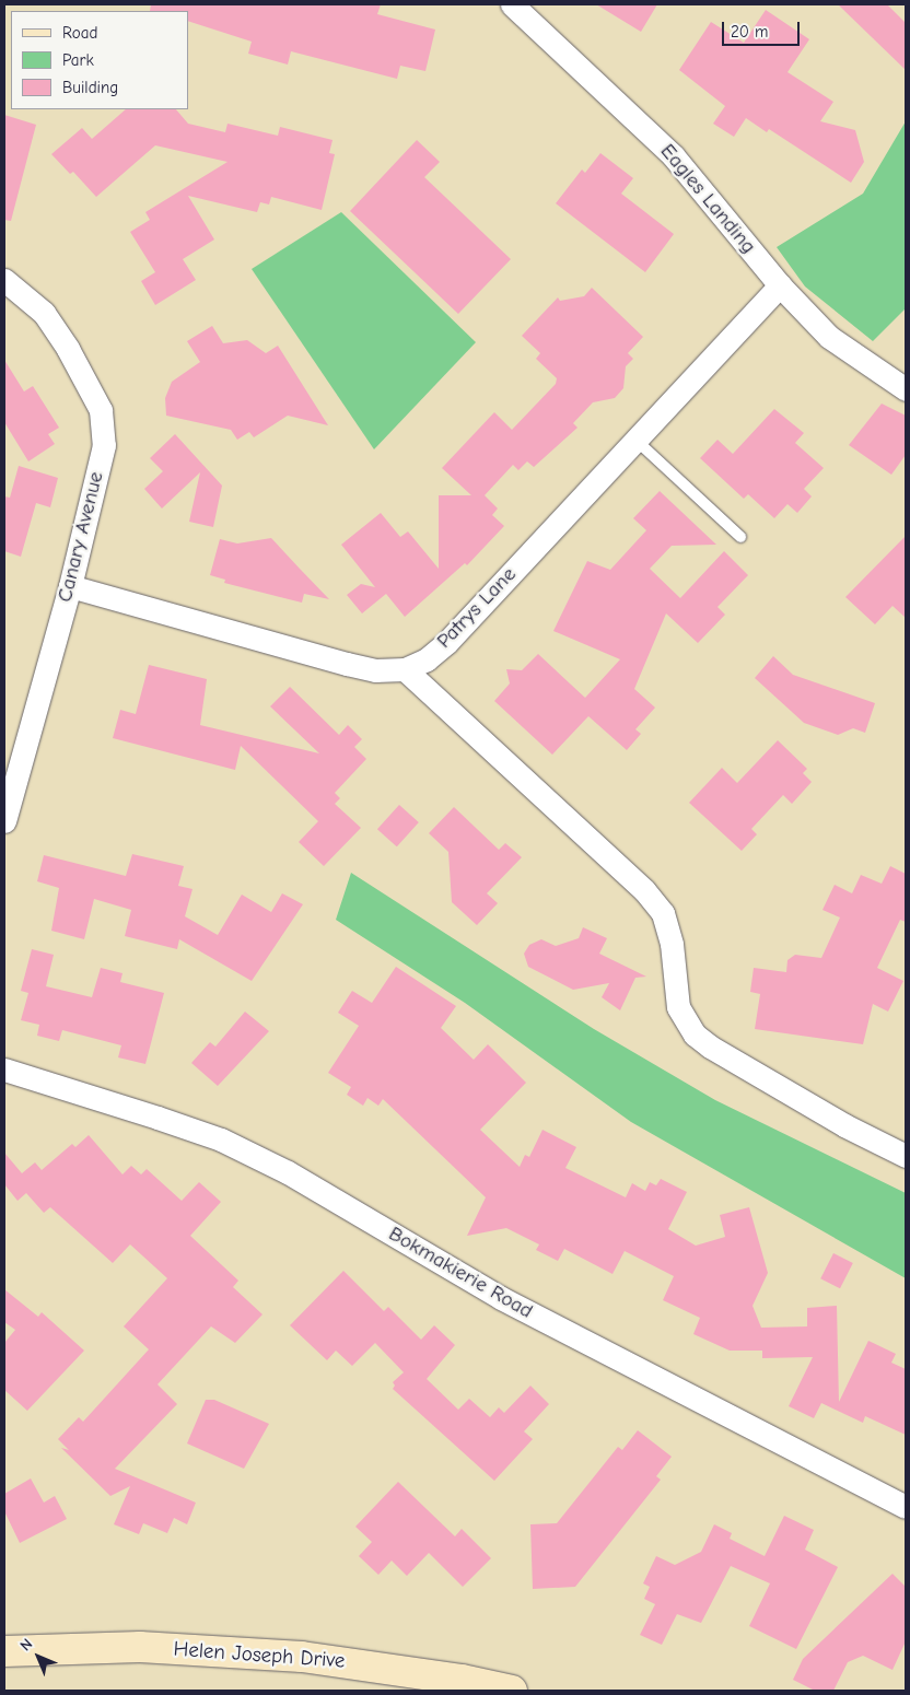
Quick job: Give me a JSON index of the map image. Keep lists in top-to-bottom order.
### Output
{
  "streets": {
    "street": [
      "Eagles Landing",
      "Canary Avenue",
      "Patrys Lane",
      "Bokmakierie Road",
      "Helen Joseph Drive"
    ]
  },
  "crossings": [
    ["Eagles Landing", "Patrys Lane"],
    ["Canary Avenue", "Patrys Lane"]
  ],
  "legend": ["Road", "Park", "Building"],
  "scale_bar": "20 m",
  "north": "top left"
}
